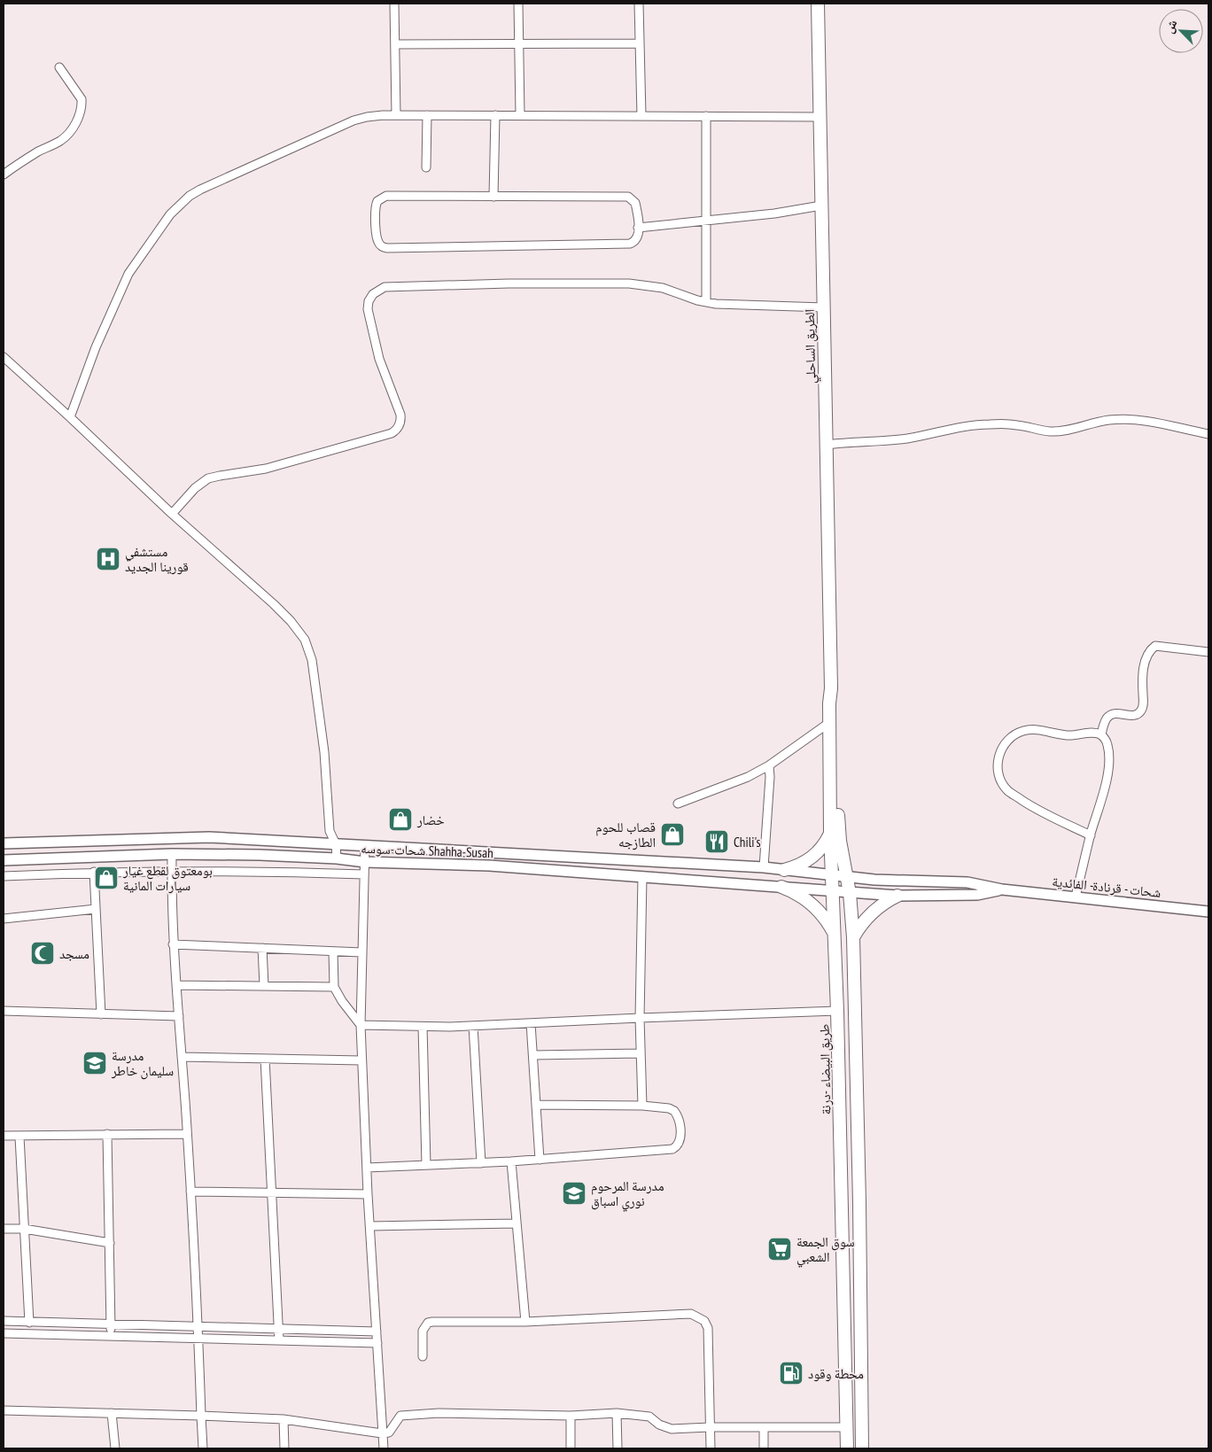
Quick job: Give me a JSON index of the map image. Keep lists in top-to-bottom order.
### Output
{
  "streets": {
    "highway": ["الطريق الساحلي", "طريق البيضاء -درنة"],
    "main road": ["شحات-سوسه Shahha-Susah", "شحات - قرنادة- الفائدية"]
  },
  "crossings": [
    ["الطريق الساحلي", "طريق البيضاء -درنة"],
    ["شحات-سوسه Shahha-Susah", "شحات - قرنادة- الفائدية"],
    ["شحات-سوسه Shahha-Susah", "طريق البيضاء -درنة"]
  ],
  "places": {
    "hospital": ["مستشفي قورينا الجديد"],
    "shop": ["خضار", "قصاب للحوم الطازجه", "بومعتوق لقطع غيار سيارات المانية"],
    "restaurant": ["Chili's"],
    "mosque": ["مسجد"],
    "school or university": ["مدرسة سليمان خاطر", "مدرسة المرحوم نوري اسباق"],
    "supermarket": ["سوق الجمعة الشعبي"],
    "fuel station": ["محطة وقود"]
  },
  "north": "top left"
}
